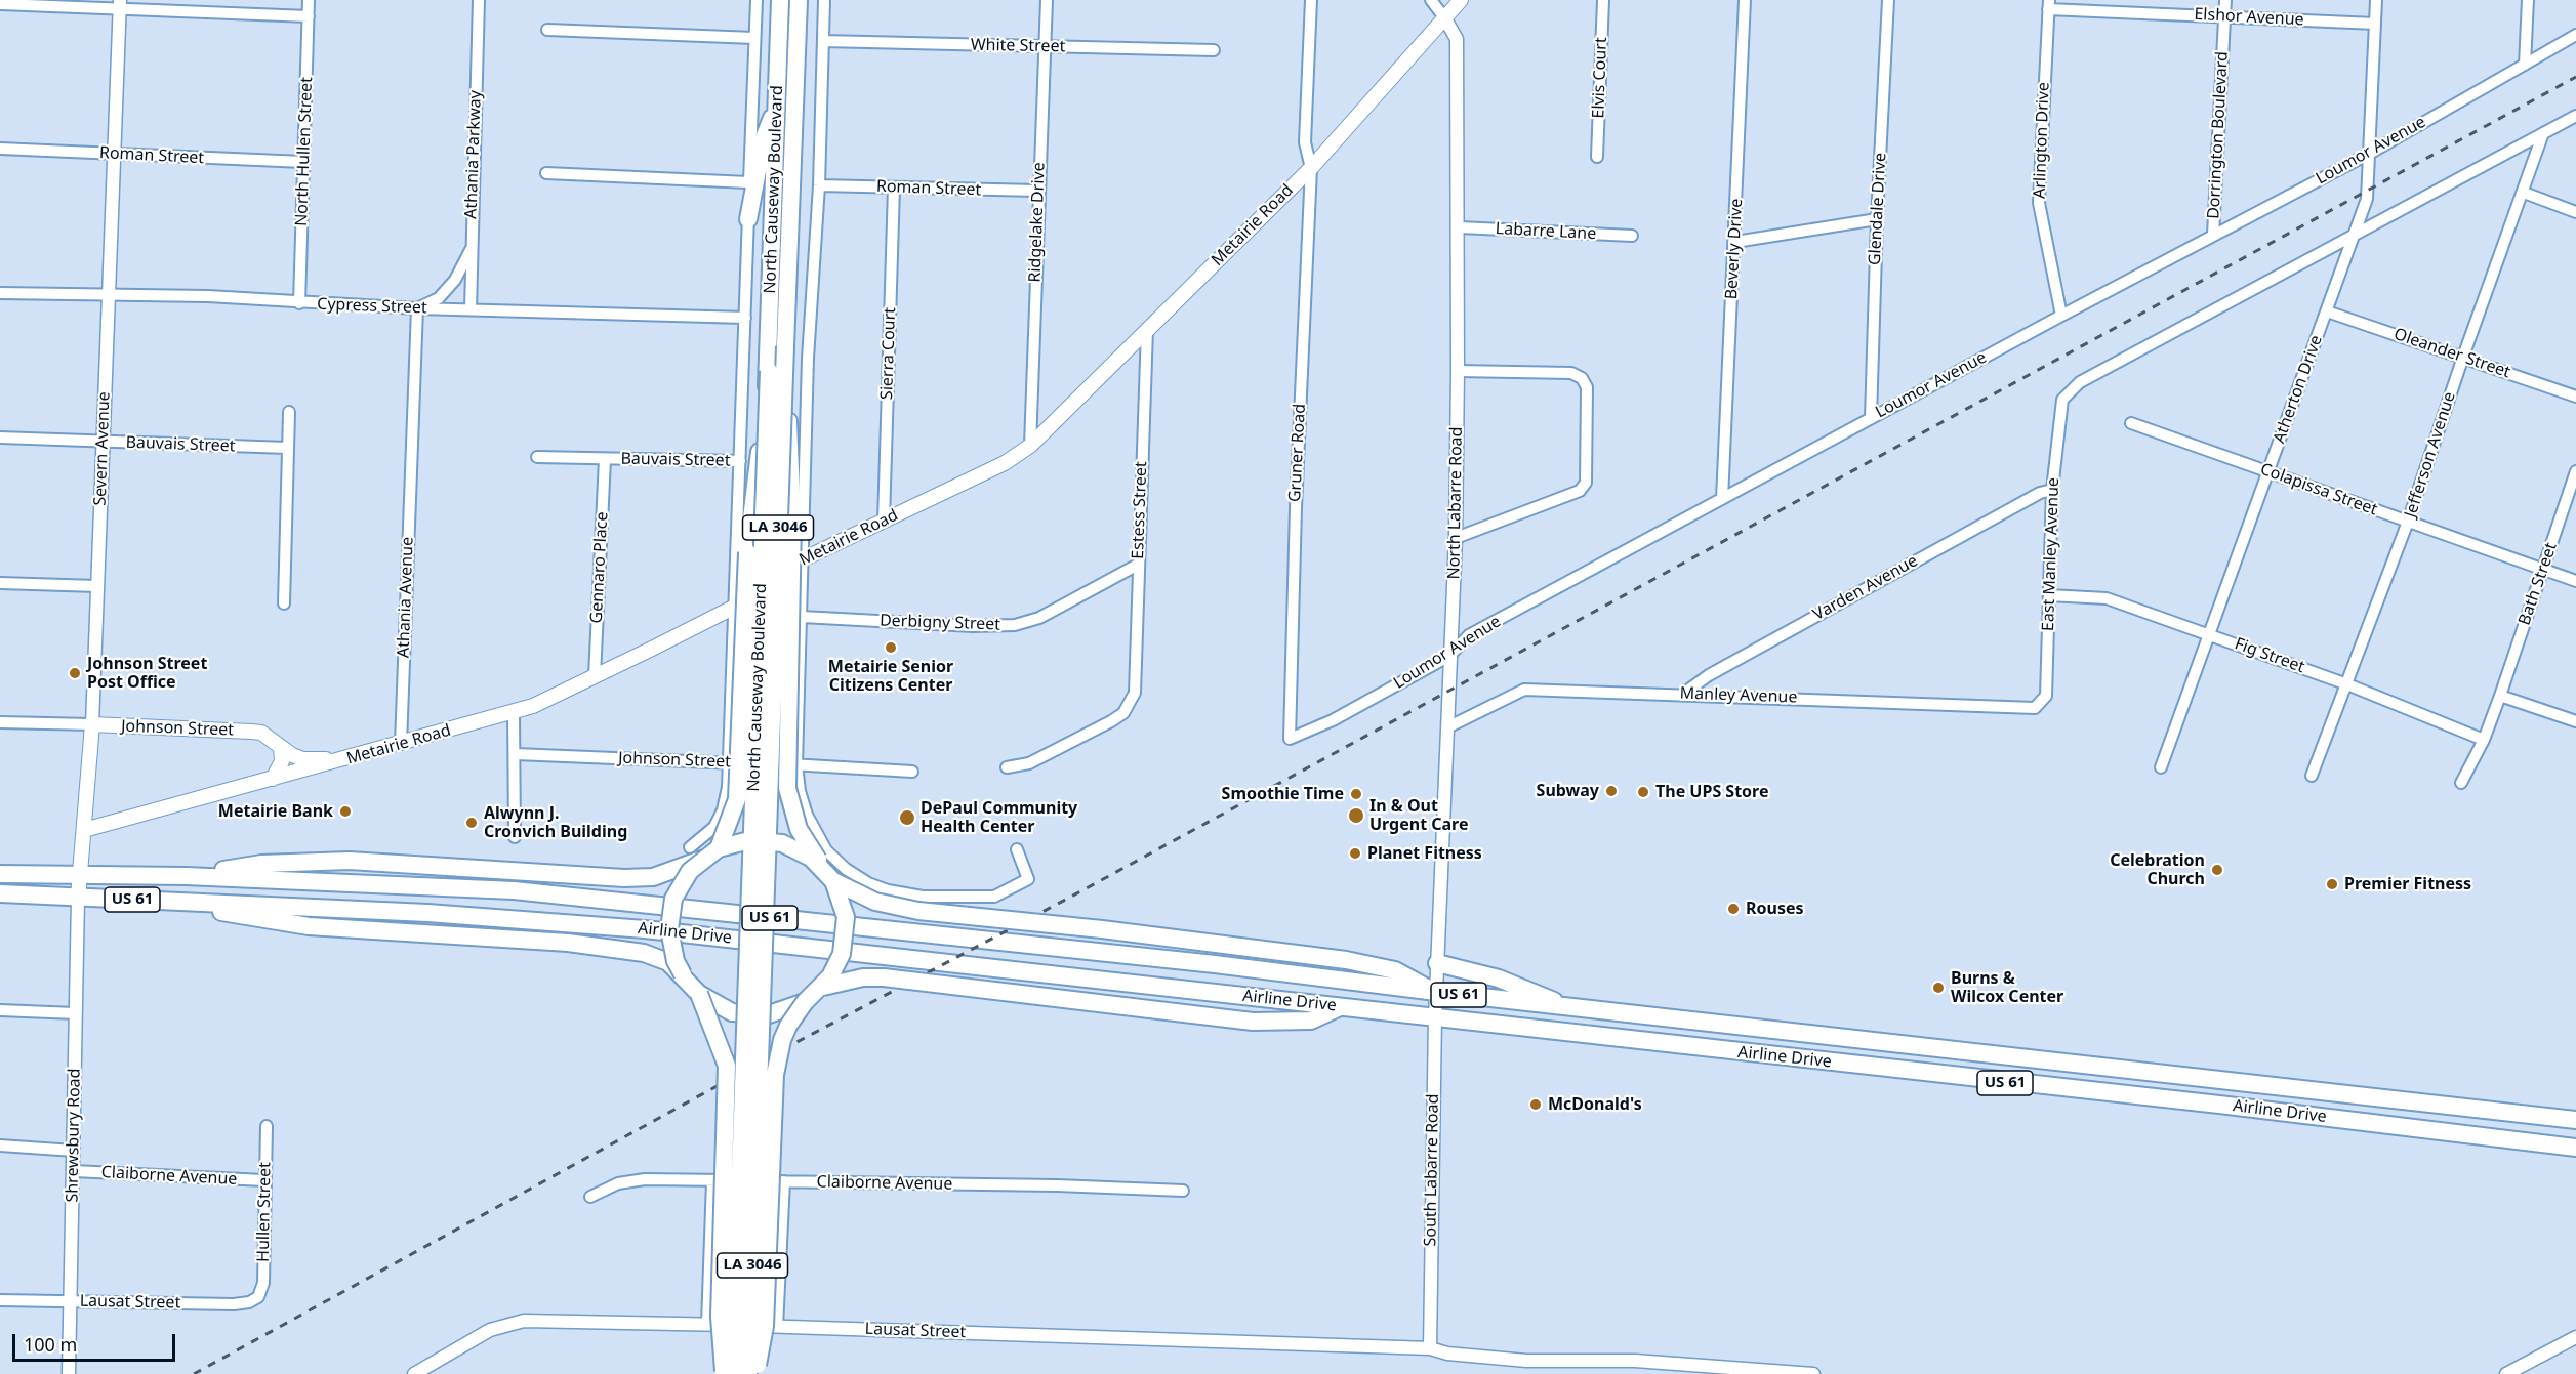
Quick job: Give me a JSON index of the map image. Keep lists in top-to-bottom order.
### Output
{
  "streets": {
    "highway": [
      "North Causeway Boulevard",
      "LA 3046",
      "US 61",
      "Airline Drive"
    ],
    "main road": ["Metairie Road", "Severn Avenue", "Johnson Street"],
    "street": [
      "Elshor Avenue",
      "White Street",
      "Elvis Court",
      "Dorrington Boulevard",
      "Arlington Drive",
      "Loumor Avenue",
      "North Hullen Street",
      "Athania Parkway",
      "Roman Street",
      "Glendale Drive",
      "Ridgelake Drive",
      "Labarre Lane",
      "Beverly Drive",
      "Cypress Street",
      "Sierra Court",
      "Oleander Street",
      "Atherton Drive",
      "Bauvais Street",
      "Gruner Road",
      "Jefferson Avenue",
      "Colapissa Street",
      "North Labarre Road",
      "Estess Street",
      "East Manley Avenue",
      "Gennaro Place",
      "Bath Street",
      "Varden Avenue",
      "Athania Avenue",
      "Derbigny Street",
      "Fig Street",
      "Manley Avenue",
      "Shrewsbury Road",
      "South Labarre Road",
      "Claiborne Avenue",
      "Hullen Street",
      "Lausat Street"
    ]
  },
  "crossings": [
    ["Elshor Avenue", "Dorrington Boulevard"],
    ["Elshor Avenue", "Arlington Drive"],
    ["Elshor Avenue", "Atherton Drive"],
    ["White Street", "Ridgelake Drive"],
    ["Dorrington Boulevard", "Loumor Avenue"],
    ["Arlington Drive", "Loumor Avenue"],
    ["Loumor Avenue", "Glendale Drive"],
    ["Loumor Avenue", "Beverly Drive"],
    ["Loumor Avenue", "Atherton Drive"],
    ["Loumor Avenue", "Gruner Road"],
    ["Loumor Avenue", "North Labarre Road"],
    ["North Hullen Street", "Roman Street"],
    ["North Hullen Street", "Cypress Street"],
    ["Athania Parkway", "Cypress Street"],
    ["Roman Street", "Ridgelake Drive"],
    ["Roman Street", "Sierra Court"],
    ["Roman Street", "Severn Avenue"],
    ["North Causeway Boulevard", "Metairie Road"],
    ["North Causeway Boulevard", "Cypress Street"],
    ["North Causeway Boulevard", "Bauvais Street"],
    ["North Causeway Boulevard", "Johnson Street"],
    ["Ridgelake Drive", "Metairie Road"],
    ["Metairie Road", "Sierra Court"],
    ["Metairie Road", "Severn Avenue"],
    ["Metairie Road", "Gruner Road"],
    ["Metairie Road", "North Labarre Road"],
    ["Metairie Road", "Estess Street"],
    ["Metairie Road", "Gennaro Place"],
    ["Metairie Road", "Athania Avenue"],
    ["Metairie Road", "Johnson Street"],
    ["Labarre Lane", "North Labarre Road"],
    ["Cypress Street", "Severn Avenue"],
    ["Cypress Street", "Athania Avenue"],
    ["Oleander Street", "Atherton Drive"],
    ["Oleander Street", "Jefferson Avenue"],
    ["Atherton Drive", "Colapissa Street"],
    ["Atherton Drive", "East Manley Avenue"],
    ["Atherton Drive", "Fig Street"],
    ["Bauvais Street", "Severn Avenue"],
    ["Bauvais Street", "Gennaro Place"],
    ["Severn Avenue", "Johnson Street"],
    ["Severn Avenue", "Airline Drive"],
    ["Severn Avenue", "Shrewsbury Road"],
    ["Jefferson Avenue", "Colapissa Street"],
    ["Jefferson Avenue", "Fig Street"],
    ["Colapissa Street", "Bath Street"],
    ["North Labarre Road", "Manley Avenue"],
    ["North Labarre Road", "Airline Drive"],
    ["North Labarre Road", "South Labarre Road"],
    ["Estess Street", "Derbigny Street"],
    ["East Manley Avenue", "Varden Avenue"],
    ["East Manley Avenue", "Fig Street"],
    ["East Manley Avenue", "Manley Avenue"],
    ["Bath Street", "Fig Street"],
    ["Varden Avenue", "Manley Avenue"],
    ["Airline Drive", "Shrewsbury Road"],
    ["Airline Drive", "South Labarre Road"],
    ["Shrewsbury Road", "Claiborne Avenue"],
    ["Shrewsbury Road", "Lausat Street"],
    ["South Labarre Road", "Lausat Street"],
    ["Claiborne Avenue", "Hullen Street"],
    ["Hullen Street", "Lausat Street"]
  ],
  "places": [
    "Metairie Senior Citizens Center",
    "Johnson Street Post Office",
    "Subway",
    "The UPS Store",
    "Smoothie Time",
    "Metairie Bank",
    "In & Out Urgent Care",
    "DePaul Community Health Center",
    "Alwynn J. Cronvich Building",
    "Planet Fitness",
    "Celebration Church",
    "Premier Fitness",
    "Rouses",
    "Burns & Wilcox Center",
    "McDonald's"
  ],
  "scale_bar": "100 m"
}
